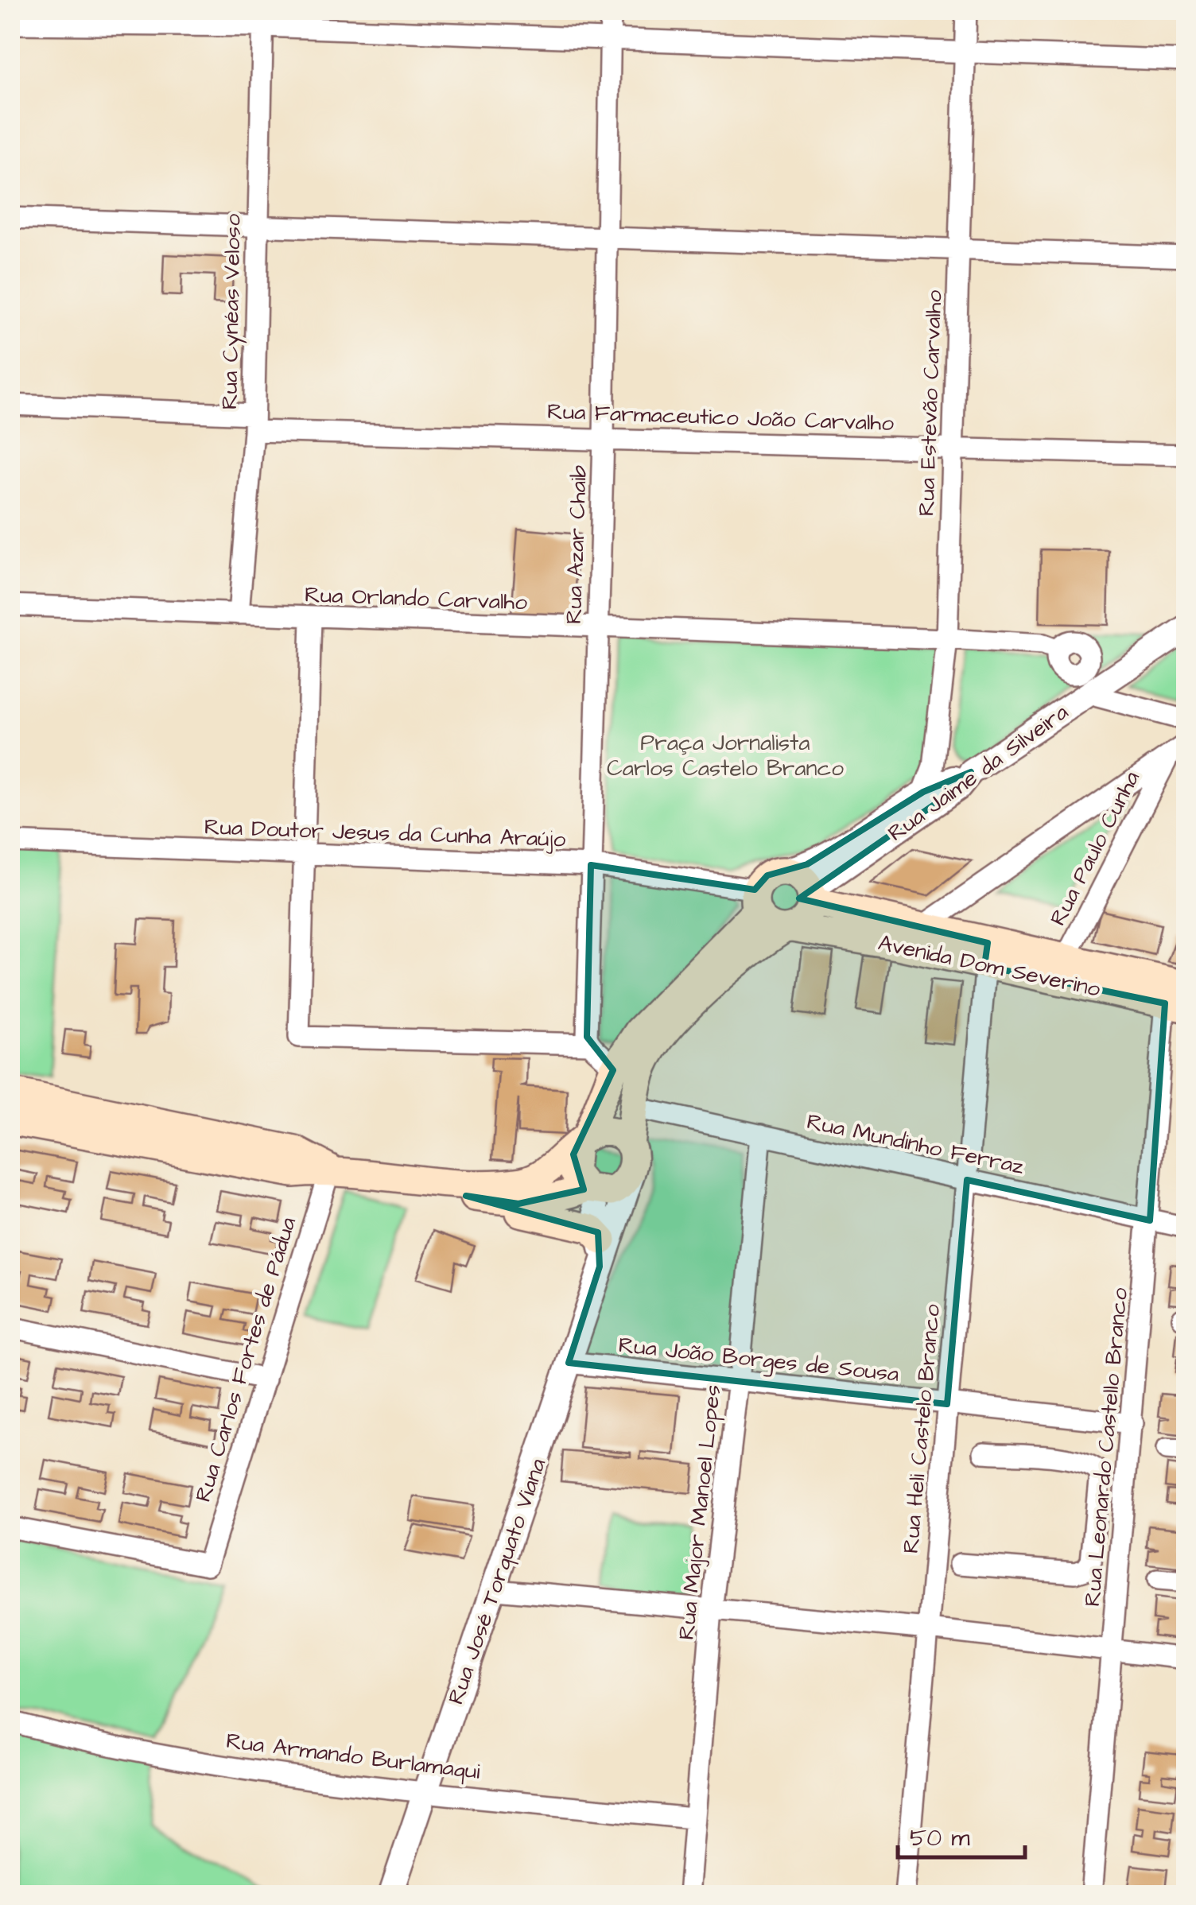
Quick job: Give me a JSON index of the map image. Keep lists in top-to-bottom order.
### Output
{
  "streets": {
    "main road": ["Avenida Dom Severino"],
    "street": [
      "Rua Cynéas Veloso",
      "Rua Estevão Carvalho",
      "Rua Farmaceutico João Carvalho",
      "Rua Azar Chaib",
      "Rua Orlando Carvalho",
      "Rua Jaime da Silveira",
      "Rua Doutor Jesus da Cunha Araújo",
      "Rua Paulo Cunha",
      "Rua Mundinho Ferraz",
      "Rua Carlos Fortes de Pádua",
      "Rua João Borges de Sousa",
      "Rua Heli Castelo Branco",
      "Rua Leonardo Castello Branco",
      "Rua Major Manoel Lopes",
      "Rua José Torquato Viana",
      "Rua Armando Burlamaqui"
    ]
  },
  "crossings": [
    ["Rua Cynéas Veloso", "Rua Farmaceutico João Carvalho"],
    ["Rua Cynéas Veloso", "Rua Orlando Carvalho"],
    ["Rua Estevão Carvalho", "Rua Farmaceutico João Carvalho"],
    ["Rua Estevão Carvalho", "Rua Orlando Carvalho"],
    ["Rua Farmaceutico João Carvalho", "Rua Azar Chaib"],
    ["Rua Azar Chaib", "Rua Orlando Carvalho"],
    ["Rua Azar Chaib", "Rua Doutor Jesus da Cunha Araújo"],
    ["Rua Jaime da Silveira", "Rua Doutor Jesus da Cunha Araújo"],
    ["Rua Jaime da Silveira", "Avenida Dom Severino"],
    ["Rua Doutor Jesus da Cunha Araújo", "Avenida Dom Severino"],
    ["Rua Paulo Cunha", "Avenida Dom Severino"],
    ["Avenida Dom Severino", "Rua Heli Castelo Branco"],
    ["Avenida Dom Severino", "Rua Leonardo Castello Branco"],
    ["Rua Mundinho Ferraz", "Rua Heli Castelo Branco"],
    ["Rua Mundinho Ferraz", "Rua Leonardo Castello Branco"],
    ["Rua Mundinho Ferraz", "Rua Major Manoel Lopes"],
    ["Rua João Borges de Sousa", "Rua Heli Castelo Branco"],
    ["Rua João Borges de Sousa", "Rua Leonardo Castello Branco"],
    ["Rua João Borges de Sousa", "Rua Major Manoel Lopes"],
    ["Rua João Borges de Sousa", "Rua José Torquato Viana"],
    ["Rua Major Manoel Lopes", "Rua Armando Burlamaqui"],
    ["Rua José Torquato Viana", "Rua Armando Burlamaqui"]
  ],
  "parks": ["Praça Jornalista Carlos Castelo Branco"],
  "scale_bar": "50 m"
}
